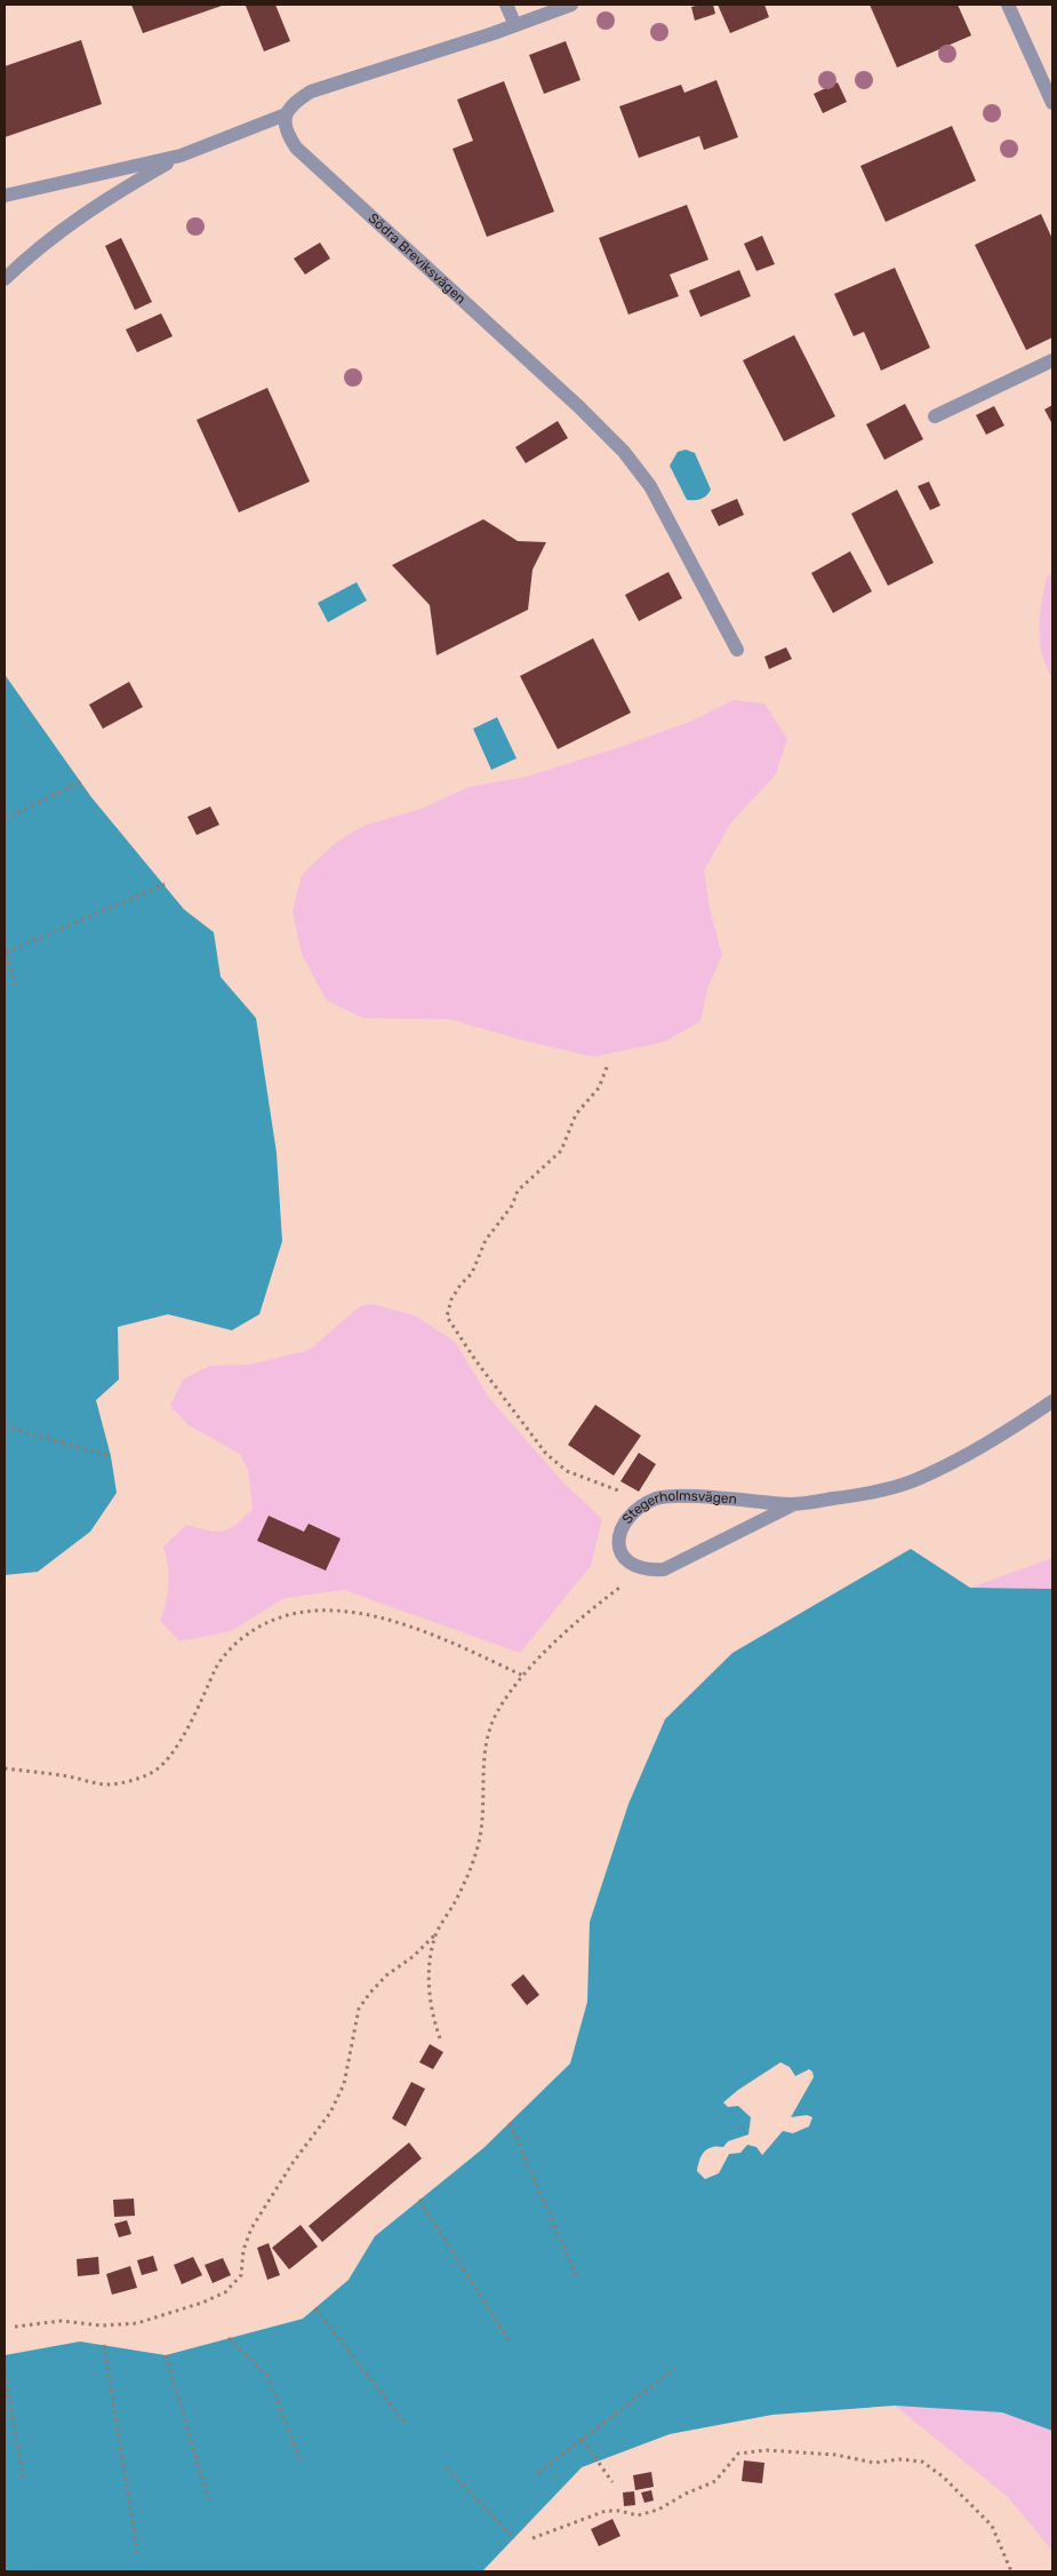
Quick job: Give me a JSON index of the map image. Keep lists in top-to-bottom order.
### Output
{
  "streets": {
    "street": ["Södra Breviksvägen", "Stegerholmsvägen"]
  }
}
